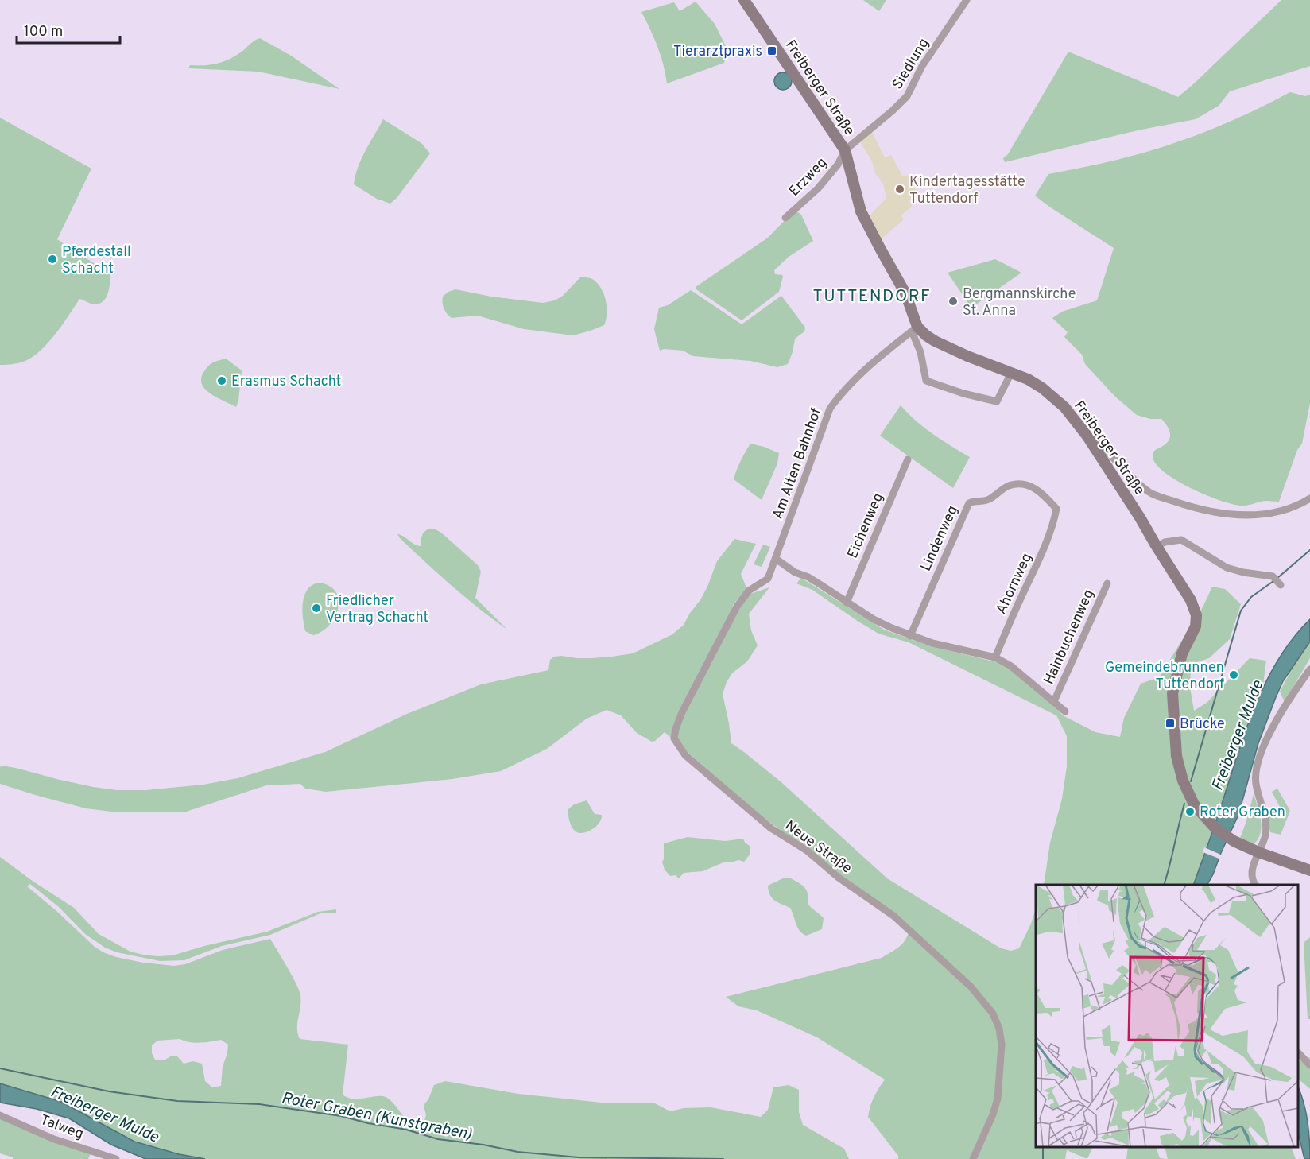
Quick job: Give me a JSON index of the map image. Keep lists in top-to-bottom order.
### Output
{
  "streets": {
    "street": [
      "Siedlung",
      "Freiberger Straße",
      "Erzweg",
      "Am Alten Bahnhof",
      "Eichenweg",
      "Lindenweg",
      "Ahornweg",
      "Hainbuchenweg",
      "Neue Straße",
      "Talweg"
    ]
  },
  "crossings": [
    ["Siedlung", "Freiberger Straße"],
    ["Siedlung", "Erzweg"],
    ["Freiberger Straße", "Erzweg"],
    ["Freiberger Straße", "Am Alten Bahnhof"],
    ["Am Alten Bahnhof", "Neue Straße"],
    ["Lindenweg", "Ahornweg"]
  ],
  "districts": ["TUTTENDORF"],
  "water": ["Freiberger Mulde", "Roter Graben (Kunstgraben)"],
  "places": {
    "transit": ["Tierarztpraxis", "Brücke"],
    "other": [
      "Kindertagesstätte Tuttendorf",
      "Pferdestall Schacht",
      "Bergmannskirche St. Anna",
      "Erasmus Schacht",
      "Friedlicher Vertrag Schacht",
      "Gemeindebrunnen Tuttendorf",
      "Roter Graben"
    ]
  },
  "scale_bar": "100 m"
}
